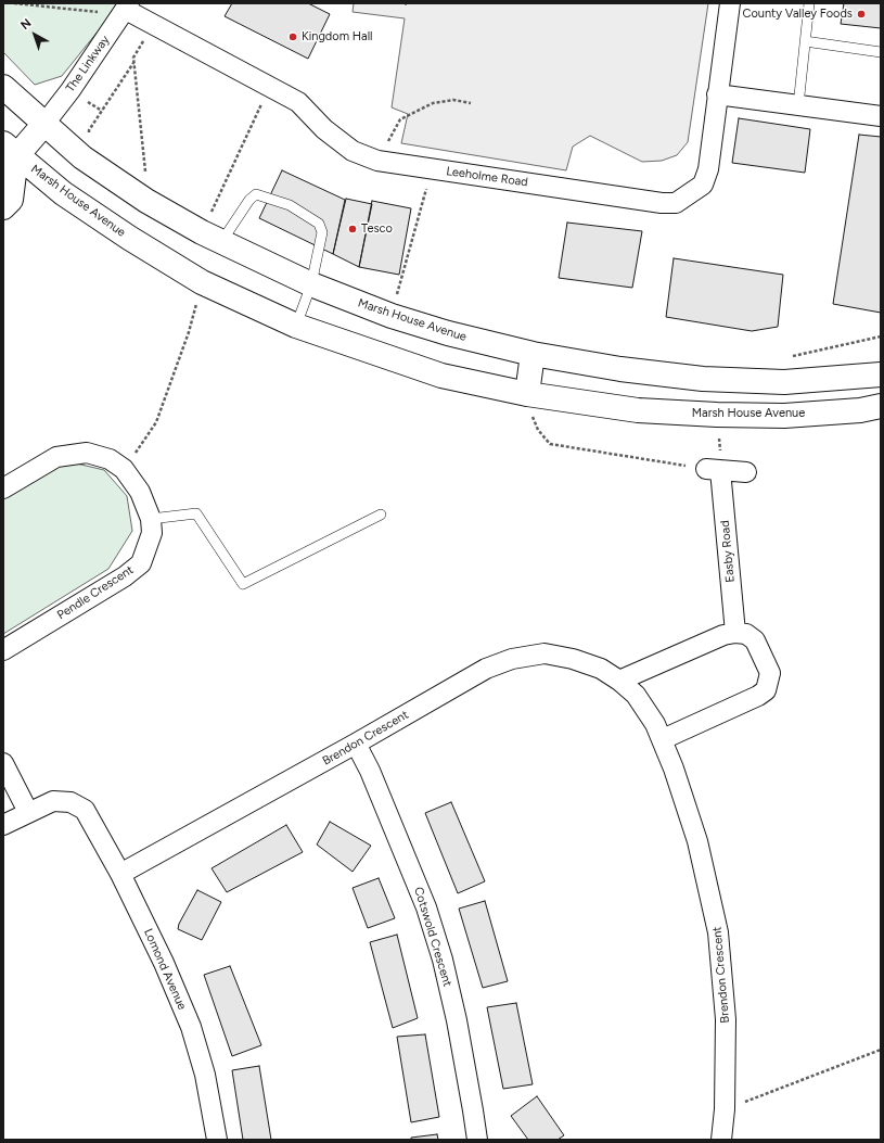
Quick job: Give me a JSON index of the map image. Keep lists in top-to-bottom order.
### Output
{
  "streets": {
    "street": [
      "The Linkway",
      "Leeholme Road",
      "Marsh House Avenue",
      "Easby Road",
      "Pendle Crescent",
      "Brendon Crescent",
      "Cotswold Crescent",
      "Lomond Avenue"
    ]
  },
  "crossings": [
    ["The Linkway", "Leeholme Road"],
    ["The Linkway", "Marsh House Avenue"],
    ["Brendon Crescent", "Cotswold Crescent"],
    ["Brendon Crescent", "Lomond Avenue"]
  ],
  "places": ["County Valley Foods", "Kingdom Hall", "Tesco"],
  "north": "top left"
}
